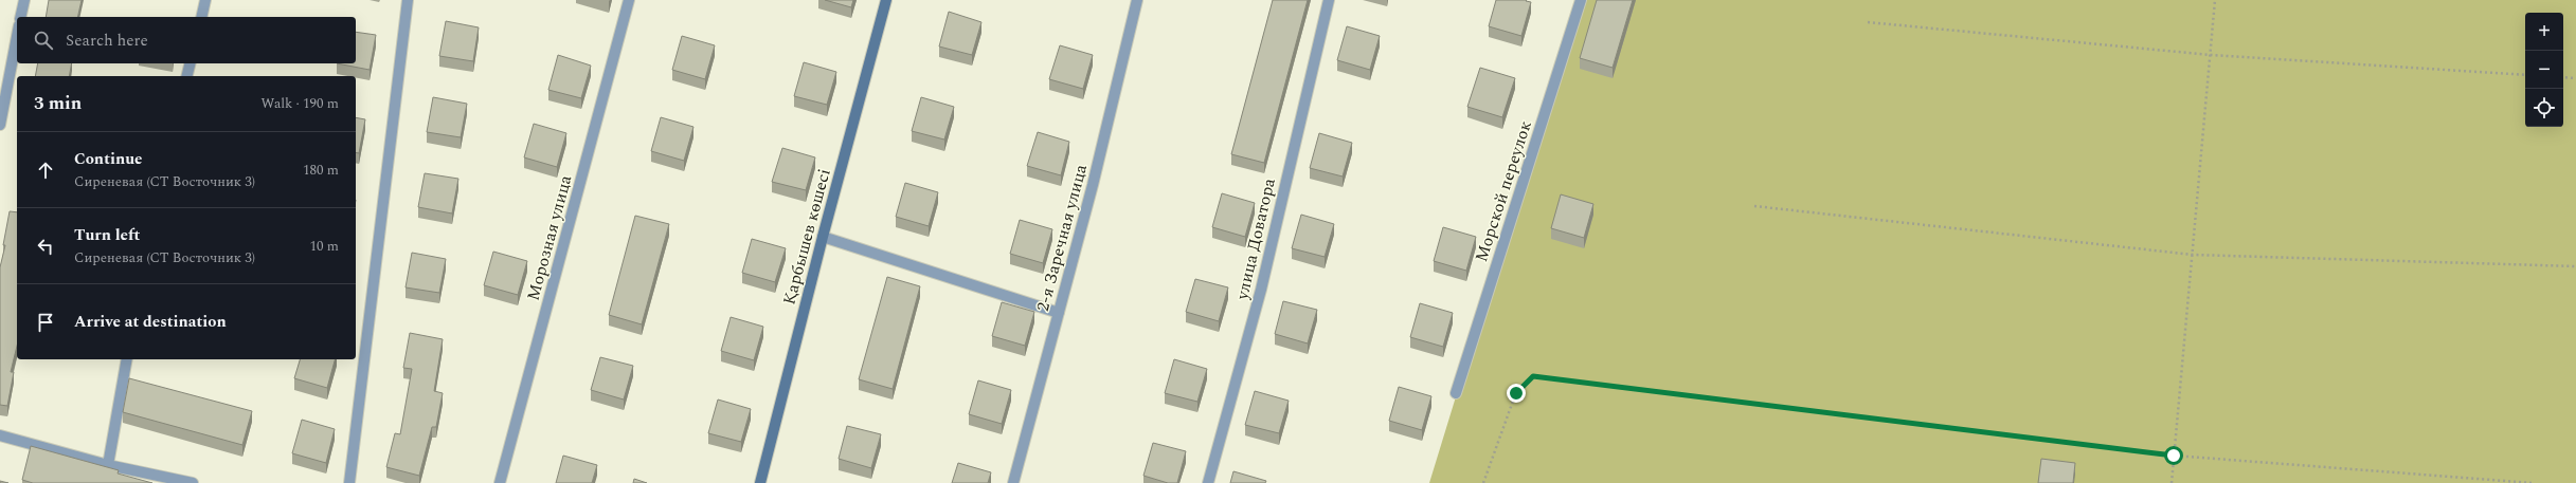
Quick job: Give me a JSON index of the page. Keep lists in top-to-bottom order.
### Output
{
  "streets": {
    "main road": ["Қарбышев көшесі"],
    "street": [
      "Морской переулок",
      "Морозная улица",
      "2-я Заречная улица",
      "улица Доватора"
    ]
  },
  "page": {
    "map_buttons": ["+", "−"],
    "search": "Search here",
    "heading": ["3 min", "Walk · 190 m"],
    "list": [
      ["Continue", "Сиреневая (СТ Восточник 3)", "180 m"],
      ["Turn left", "Сиреневая (СТ Восточник 3)", "10 m"],
      "Arrive at destination"
    ]
  }
}
